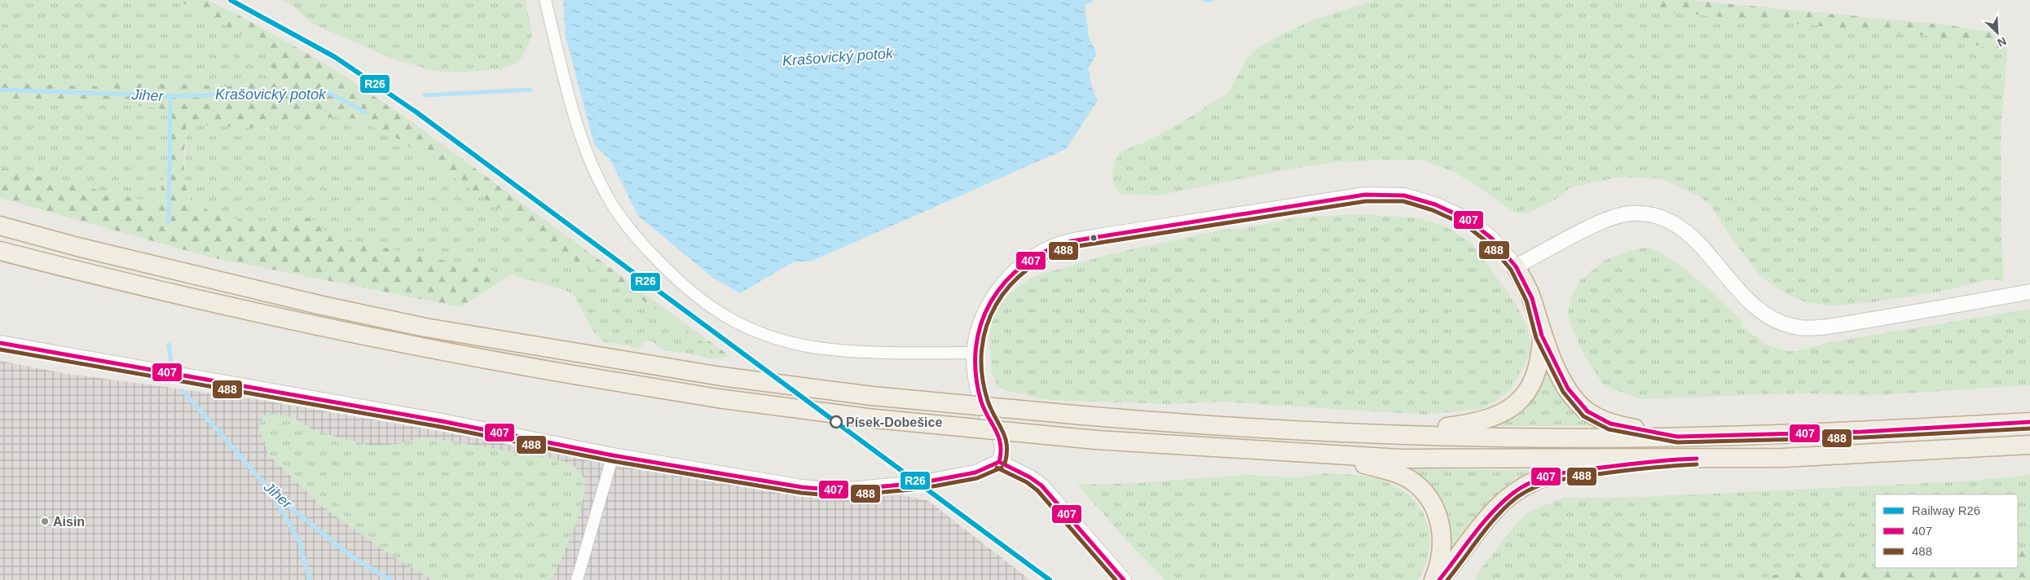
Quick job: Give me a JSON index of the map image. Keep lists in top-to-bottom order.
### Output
{
  "water": ["Krašovický potok", "Jiher"],
  "places": ["Písek-Dobešice", "Aisin"],
  "lines": ["rail line R26", "transit line 407", "transit line 488"],
  "legend": ["Railway R26", "407", "488"],
  "north": "bottom right"
}
